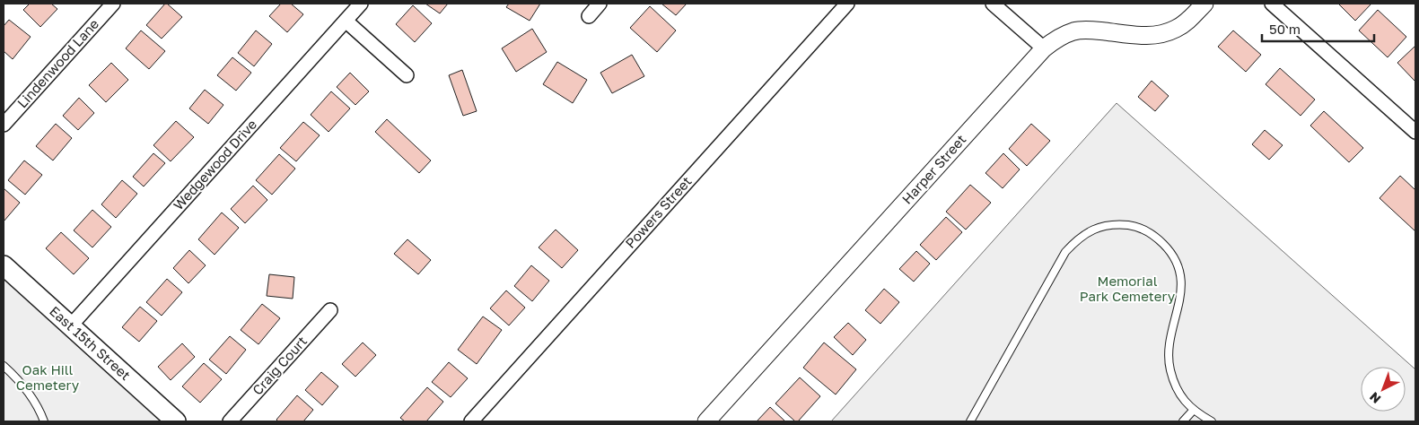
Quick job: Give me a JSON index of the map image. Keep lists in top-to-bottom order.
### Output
{
  "streets": {
    "main road": ["East 15th Street"],
    "street": [
      "Lindenwood Lane",
      "Wedgewood Drive",
      "Harper Street",
      "Powers Street",
      "Craig Court"
    ]
  },
  "crossings": [
    ["Wedgewood Drive", "East 15th Street"]
  ],
  "parks": ["Memorial Park Cemetery", "Oak Hill Cemetery"],
  "scale_bar": "50 m",
  "north": "bottom left"
}
